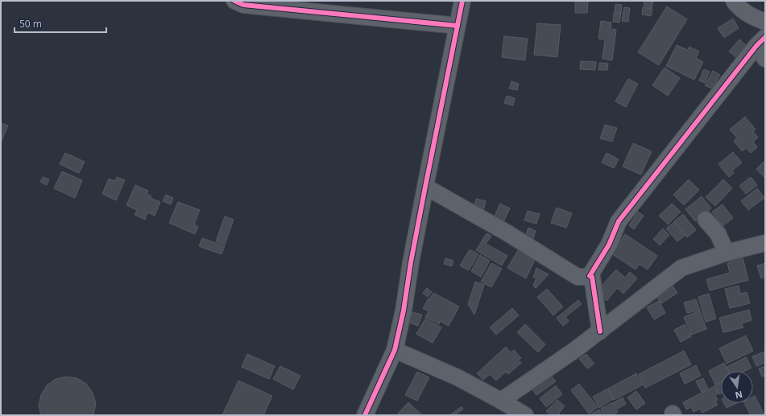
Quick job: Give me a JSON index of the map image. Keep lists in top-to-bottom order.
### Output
{
  "scale_bar": "50 m",
  "north": "bottom"
}
